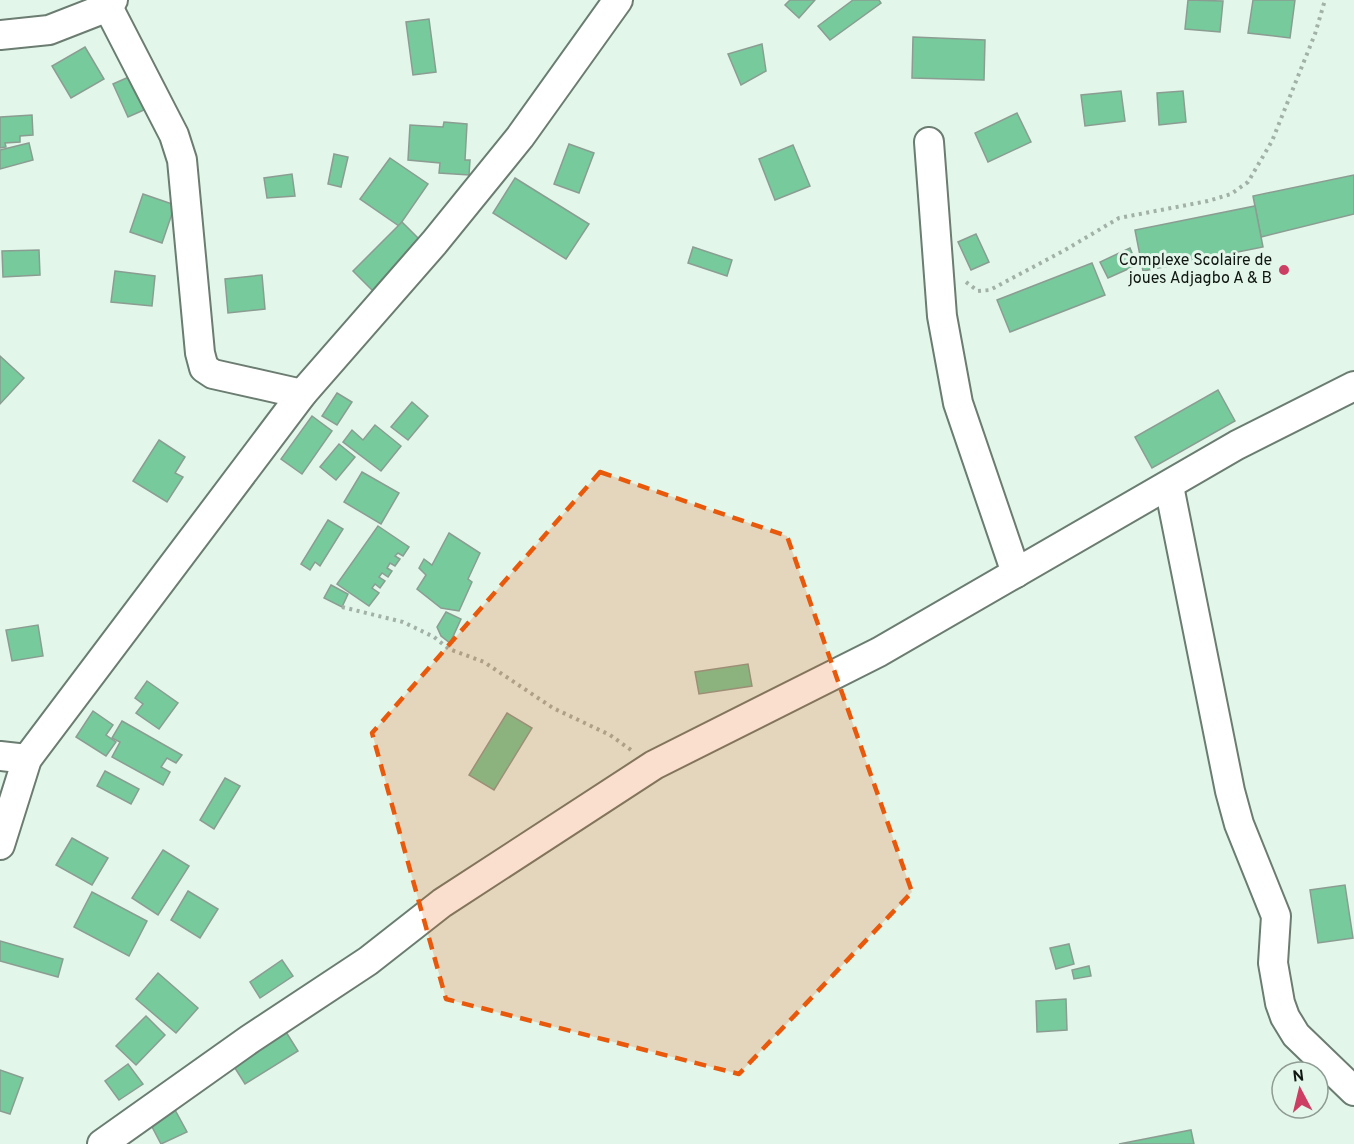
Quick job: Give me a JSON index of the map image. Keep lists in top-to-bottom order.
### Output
{
  "places": ["Complexe Scolaire de joues Adjagbo A & B"],
  "north": "top"
}
